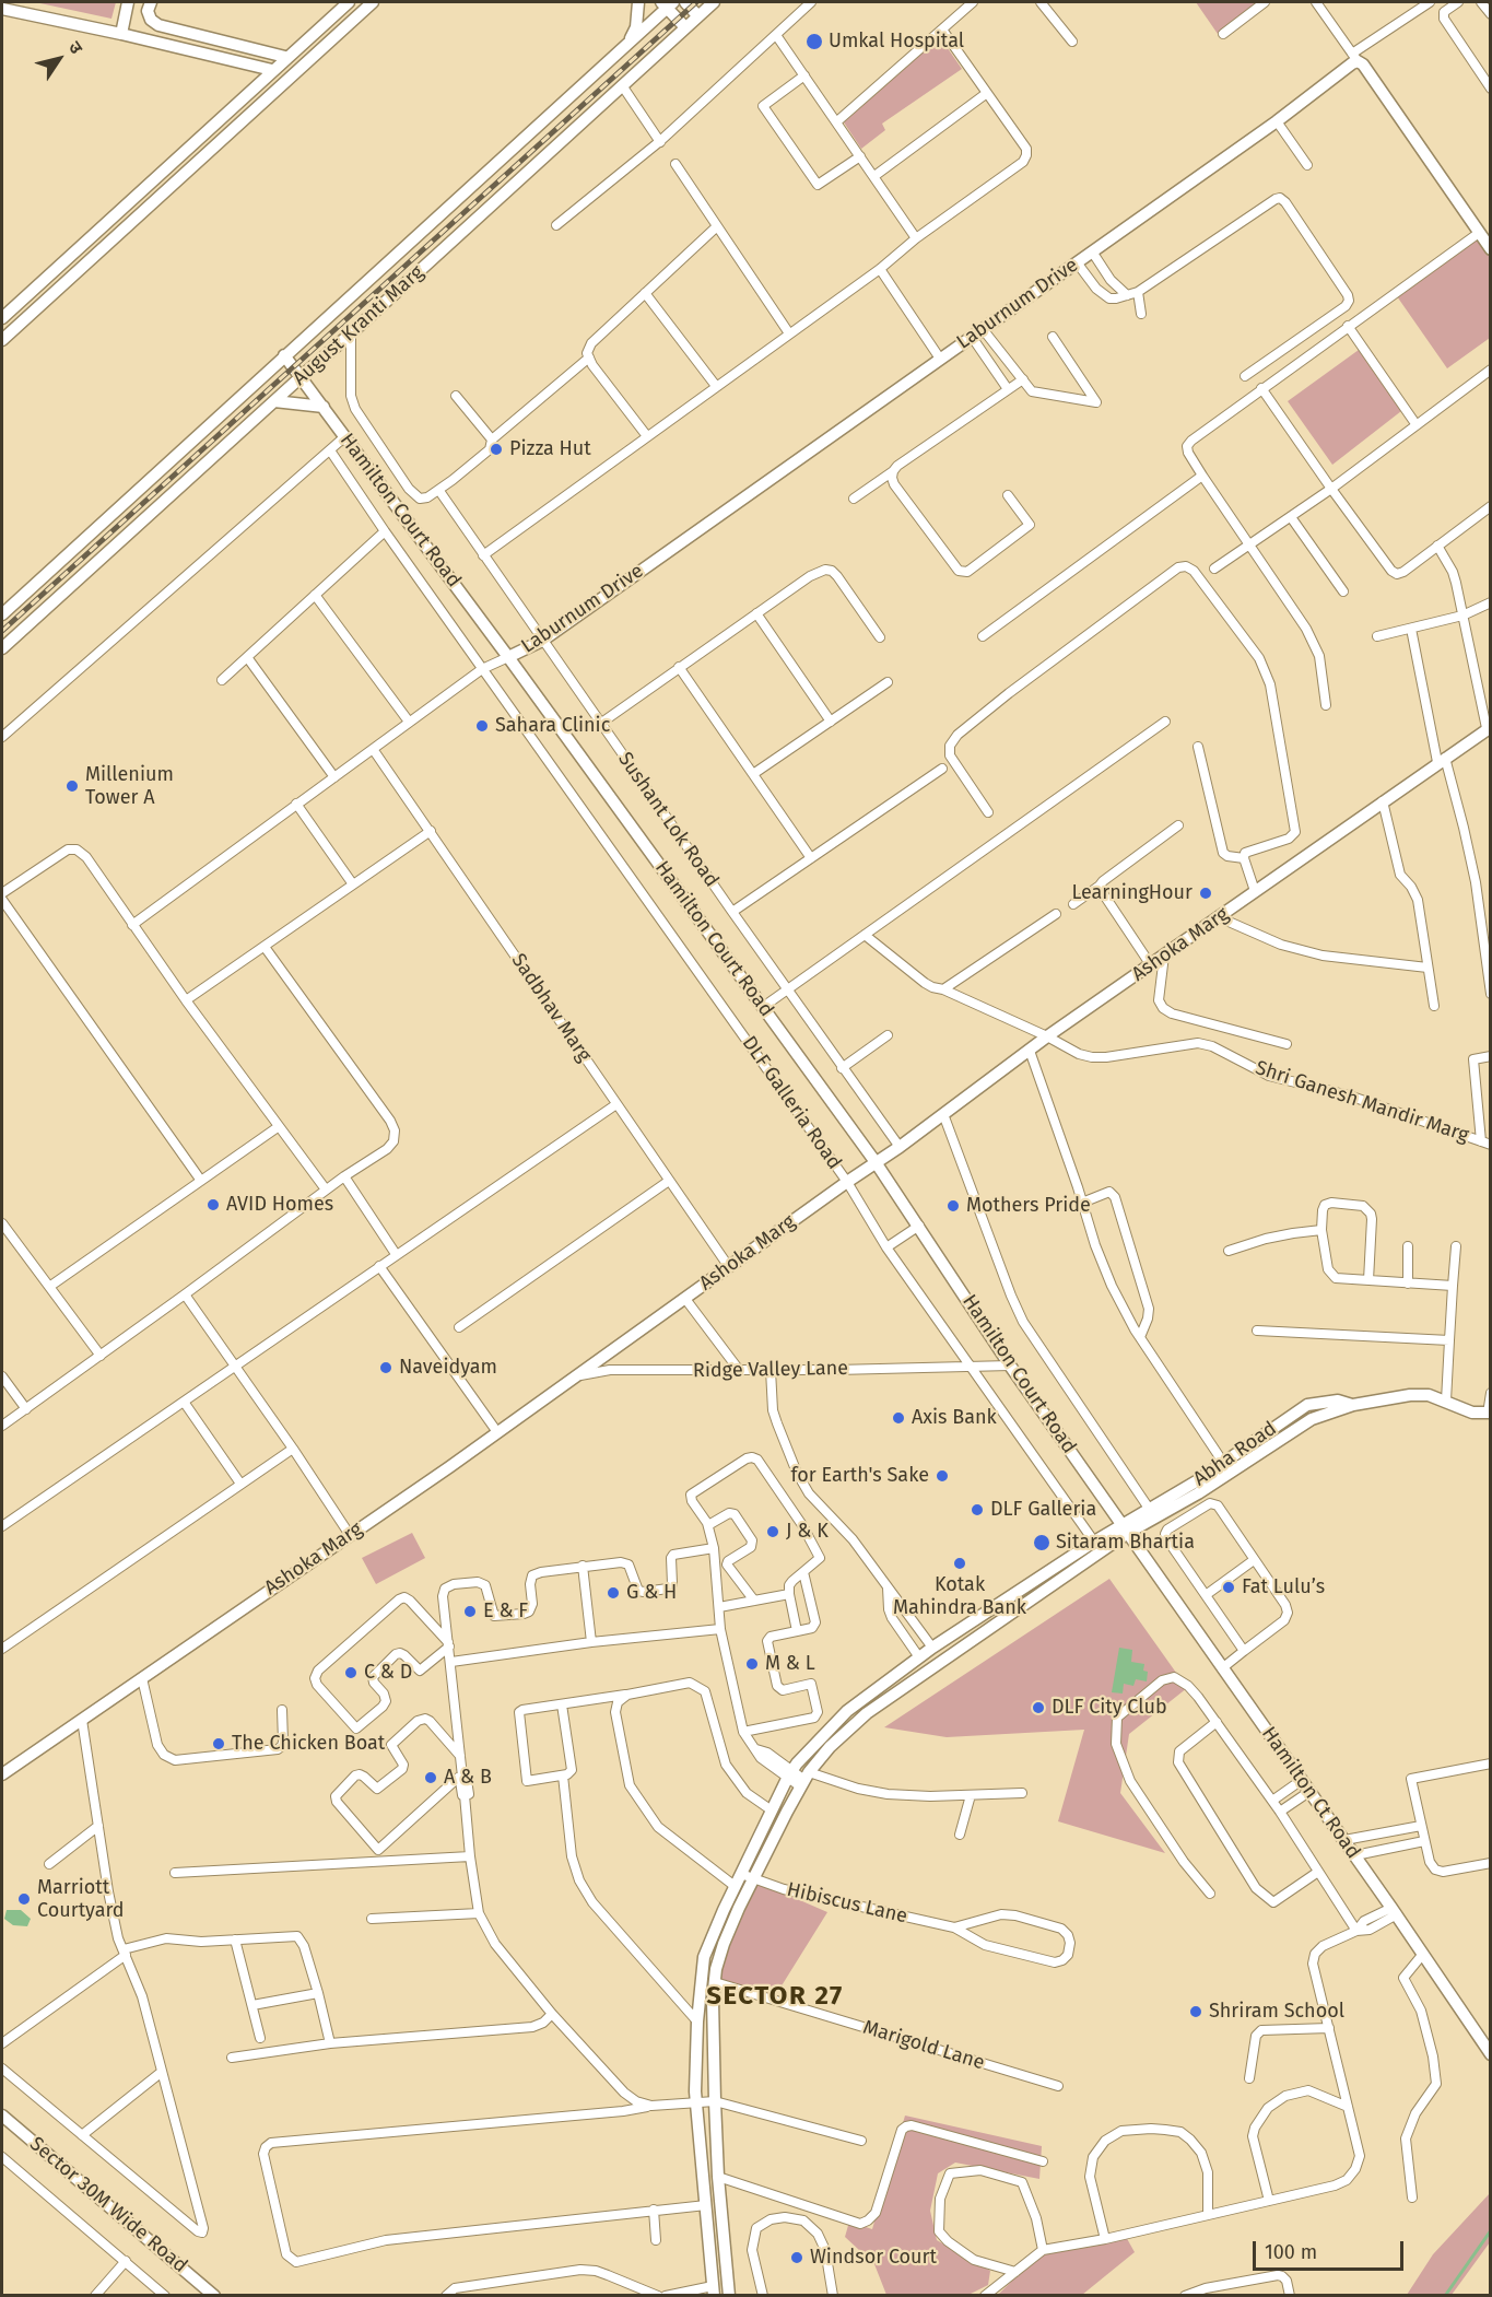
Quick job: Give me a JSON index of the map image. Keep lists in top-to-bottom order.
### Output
{
  "streets": {
    "street": [
      "Laburnum Drive",
      "August Kranti Marg",
      "Hamilton Court Road",
      "Sushant Lok Road",
      "Ashoka Marg",
      "Sadbhav Marg",
      "Shri Ganesh Mandir Marg",
      "DLF Galleria Road",
      "Ridge Valley Lane",
      "Abha Road",
      "Hamilton Ct Road",
      "Hibiscus Lane",
      "Marigold Lane",
      "Sector 30M Wide Road"
    ]
  },
  "crossings": [
    ["Laburnum Drive", "Hamilton Court Road"],
    ["Laburnum Drive", "Sushant Lok Road"],
    ["Laburnum Drive", "Sadbhav Marg"],
    ["Laburnum Drive", "DLF Galleria Road"],
    ["August Kranti Marg", "Hamilton Court Road"],
    ["Hamilton Court Road", "Ashoka Marg"],
    ["Hamilton Court Road", "Ridge Valley Lane"],
    ["Hamilton Court Road", "Abha Road"],
    ["Hamilton Court Road", "Hamilton Ct Road"],
    ["Sushant Lok Road", "Ashoka Marg"],
    ["Ashoka Marg", "Sadbhav Marg"],
    ["Ashoka Marg", "Shri Ganesh Mandir Marg"],
    ["Ashoka Marg", "DLF Galleria Road"],
    ["Ashoka Marg", "Ridge Valley Lane"],
    ["DLF Galleria Road", "Ridge Valley Lane"],
    ["Abha Road", "Hamilton Ct Road"]
  ],
  "districts": ["SECTOR 27"],
  "places": [
    "Umkal Hospital",
    "Pizza Hut",
    "Sahara Clinic",
    "Millenium Tower A",
    "LearningHour",
    "AVID Homes",
    "Mothers Pride",
    "Naveidyam",
    "Axis Bank",
    "for Earth's Sake",
    "DLF Galleria",
    "J & K",
    "Sitaram Bhartia",
    "Kotak Mahindra Bank",
    "Fat Lulu’s",
    "G & H",
    "E & F",
    "M & L",
    "C & D",
    "DLF City Club",
    "The Chicken Boat",
    "A & B",
    "Marriott Courtyard",
    "Shriram School",
    "Windsor Court"
  ],
  "scale_bar": "100 m",
  "north": "top right"
}
